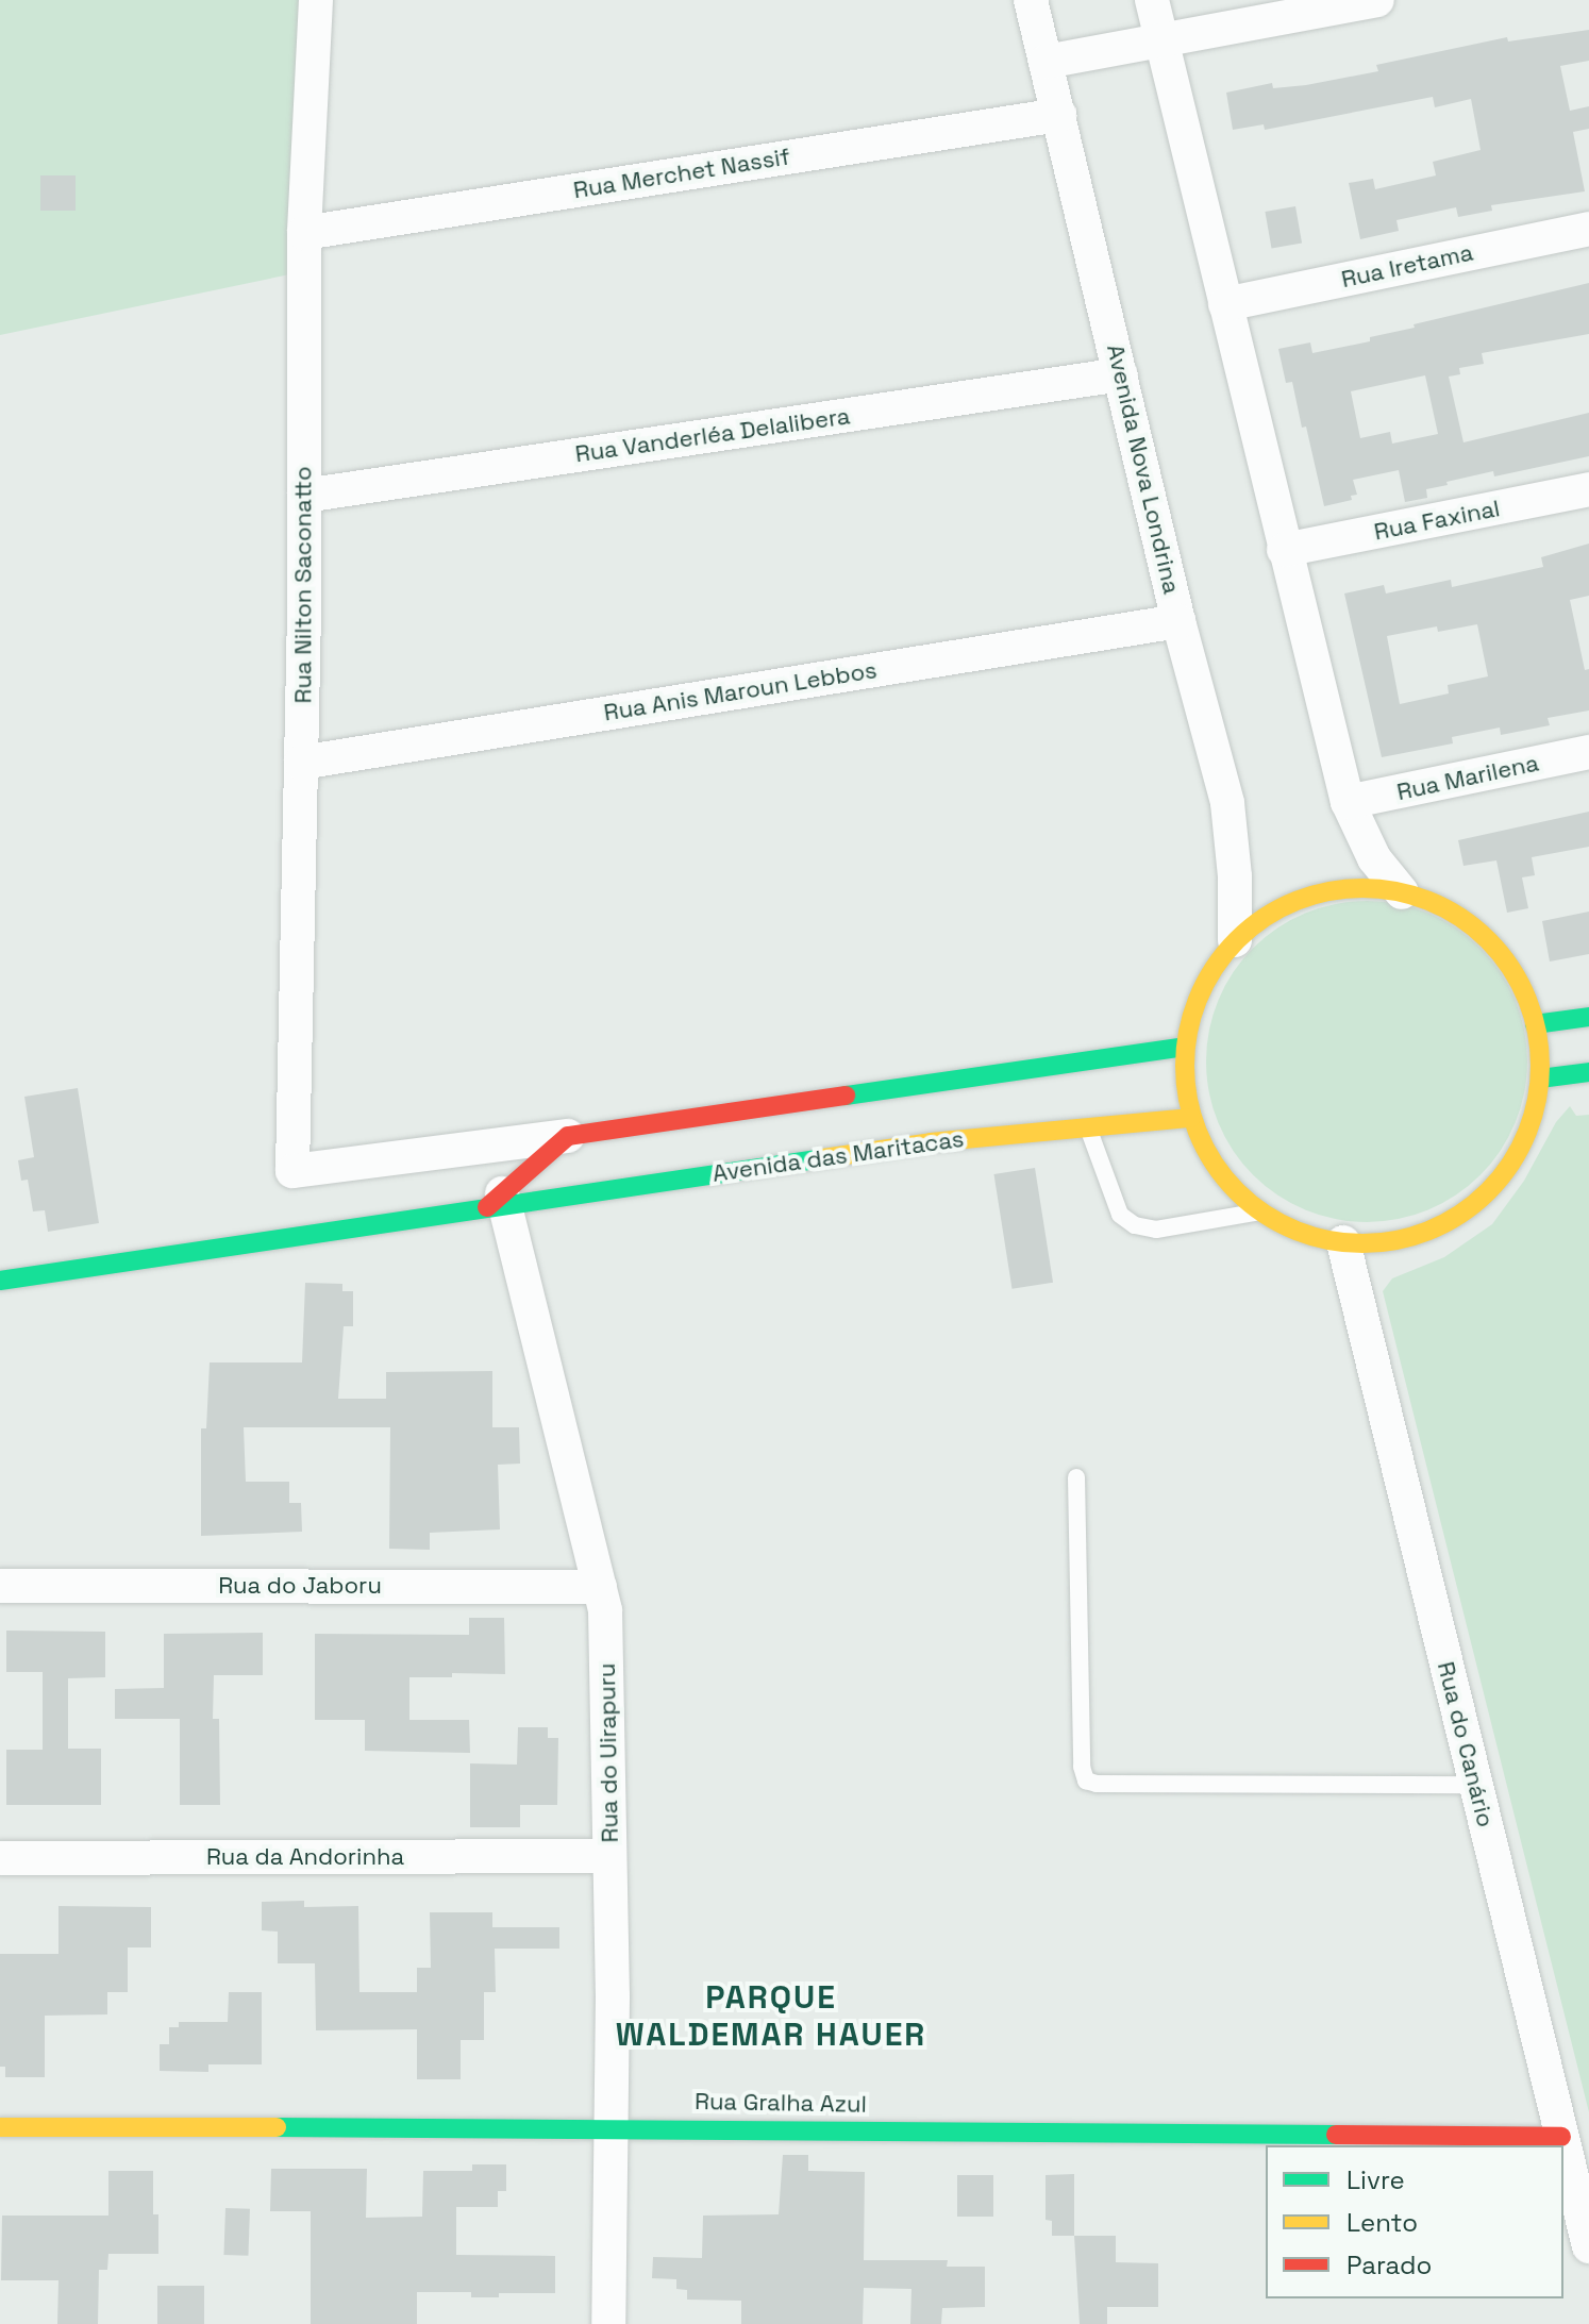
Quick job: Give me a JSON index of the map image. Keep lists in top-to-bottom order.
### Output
{
  "streets": {
    "street": [
      "Rua Merchet Nassif",
      "Rua Iretama",
      "Rua Vanderléa Delalibera",
      "Avenida Nova Londrina",
      "Rua Faxinal",
      "Rua Nilton Saconatto",
      "Rua Anis Maroun Lebbos",
      "Rua Marilena",
      "Avenida das Maritacas",
      "Rua do Jaboru",
      "Rua do Canário",
      "Rua do Uirapuru",
      "Rua da Andorinha",
      "Rua Gralha Azul"
    ]
  },
  "crossings": [
    ["Rua Merchet Nassif", "Avenida Nova Londrina"],
    ["Rua Merchet Nassif", "Rua Nilton Saconatto"],
    ["Rua Vanderléa Delalibera", "Avenida Nova Londrina"],
    ["Rua Vanderléa Delalibera", "Rua Nilton Saconatto"],
    ["Avenida Nova Londrina", "Rua Anis Maroun Lebbos"],
    ["Rua Nilton Saconatto", "Rua Anis Maroun Lebbos"],
    ["Avenida das Maritacas", "Rua do Uirapuru"],
    ["Rua do Jaboru", "Rua do Uirapuru"],
    ["Rua do Canário", "Rua Gralha Azul"],
    ["Rua do Uirapuru", "Rua da Andorinha"],
    ["Rua do Uirapuru", "Rua Gralha Azul"]
  ],
  "districts": ["PARQUE WALDEMAR HAUER"],
  "legend": ["Livre", "Lento", "Parado"]
}
